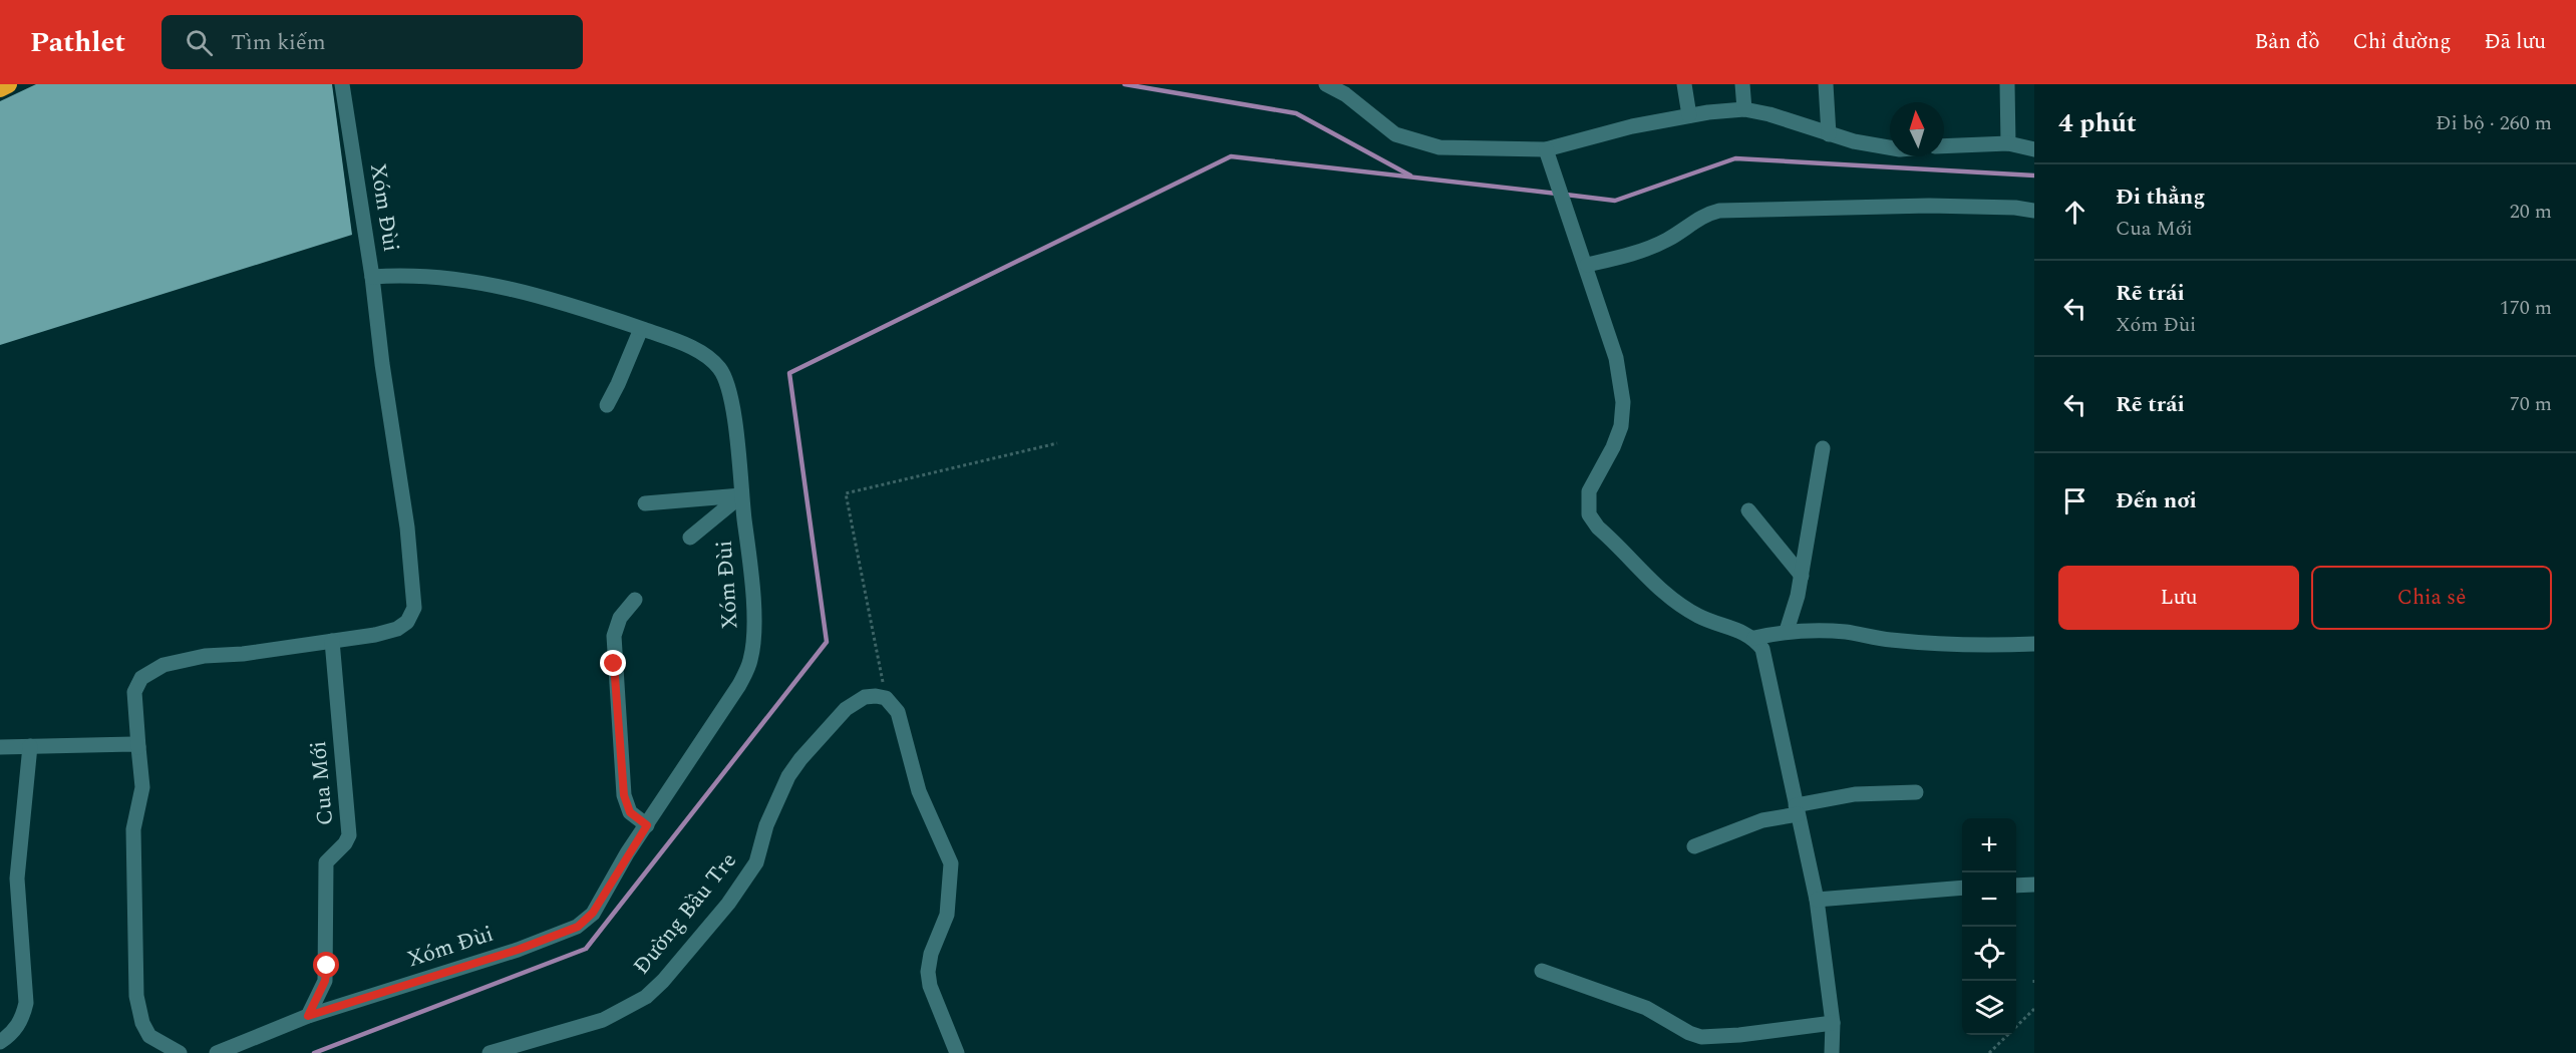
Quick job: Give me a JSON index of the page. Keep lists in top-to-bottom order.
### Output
{
  "streets": {
    "street": ["Xóm Đùi", "Cua Mới", "Đường Bầu Tre"]
  },
  "crossings": [
    ["Xóm Đùi", "Cua Mới"]
  ],
  "north": "top",
  "page": {
    "header": "Pathlet",
    "search": "Tìm kiếm",
    "nav": ["Bản đồ", "Chỉ đường", "Đã lưu"],
    "heading": ["4 phút", "Đi bộ · 260 m"],
    "list": [
      ["Đi thẳng", "Cua Mới", "20 m"],
      ["Rẽ trái", "Xóm Đùi", "170 m"],
      ["Rẽ trái", "70 m"],
      "Đến nơi"
    ],
    "buttons": ["Lưu", "Chia sẻ"],
    "map_buttons": ["+", "−"]
  }
}
